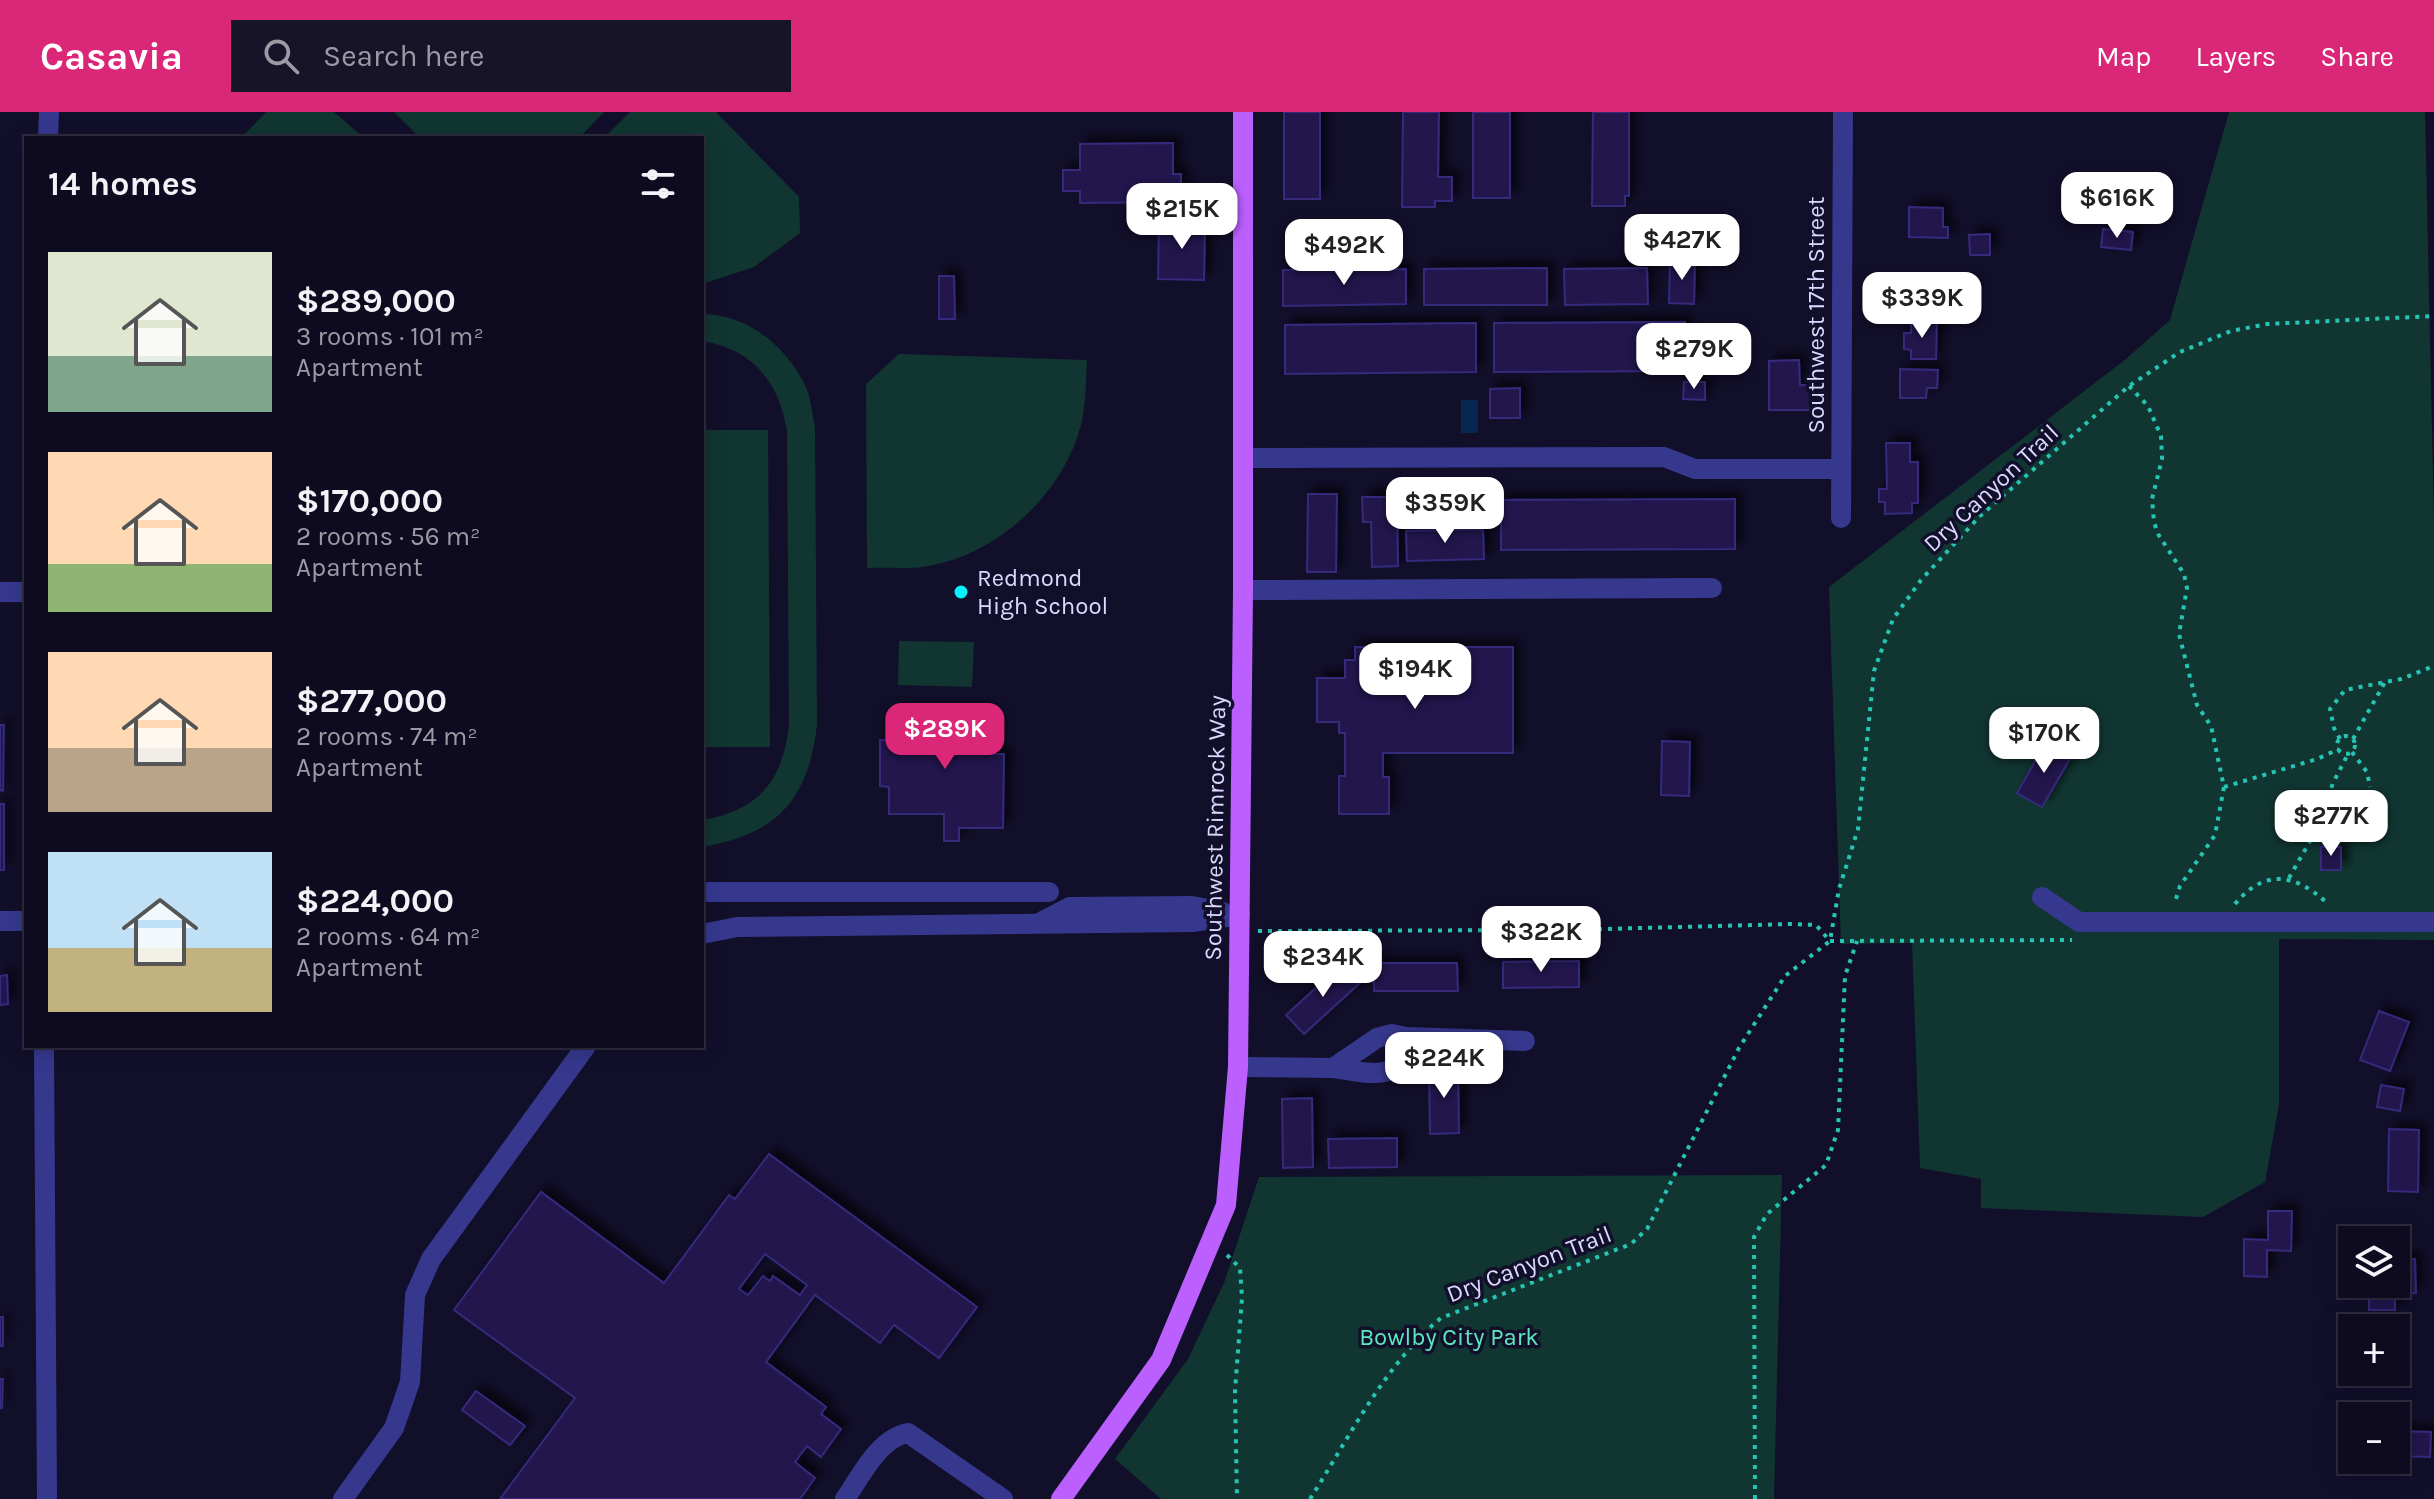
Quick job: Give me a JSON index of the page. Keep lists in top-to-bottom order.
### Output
{
  "streets": {
    "main road": ["Southwest Rimrock Way"],
    "street": ["Southwest 17th Street"],
    "path": ["Dry Canyon Trail"]
  },
  "parks": ["Bowlby City Park"],
  "places": ["Redmond High School"],
  "page": {
    "header": "Casavia",
    "search": "Search here",
    "nav": ["Map", "Layers", "Share"],
    "heading": "14 homes",
    "price": [
      "$616K",
      "$215K",
      "$427K",
      "$492K",
      "$339K",
      "$279K",
      "$359K",
      "$194K",
      "$289K",
      "$170K",
      "$277K",
      "$322K",
      "$234K",
      "$224K"
    ],
    "list": [
      {
        "name": "$289,000",
        "note": "3 rooms · 101 m² · Apartment"
      },
      {
        "name": "$170,000",
        "note": "2 rooms · 56 m² · Apartment"
      },
      {
        "name": "$277,000",
        "note": "2 rooms · 74 m² · Apartment"
      },
      {
        "name": "$224,000",
        "note": "2 rooms · 64 m² · Apartment"
      }
    ],
    "map_buttons": ["+", "−"]
  }
}
